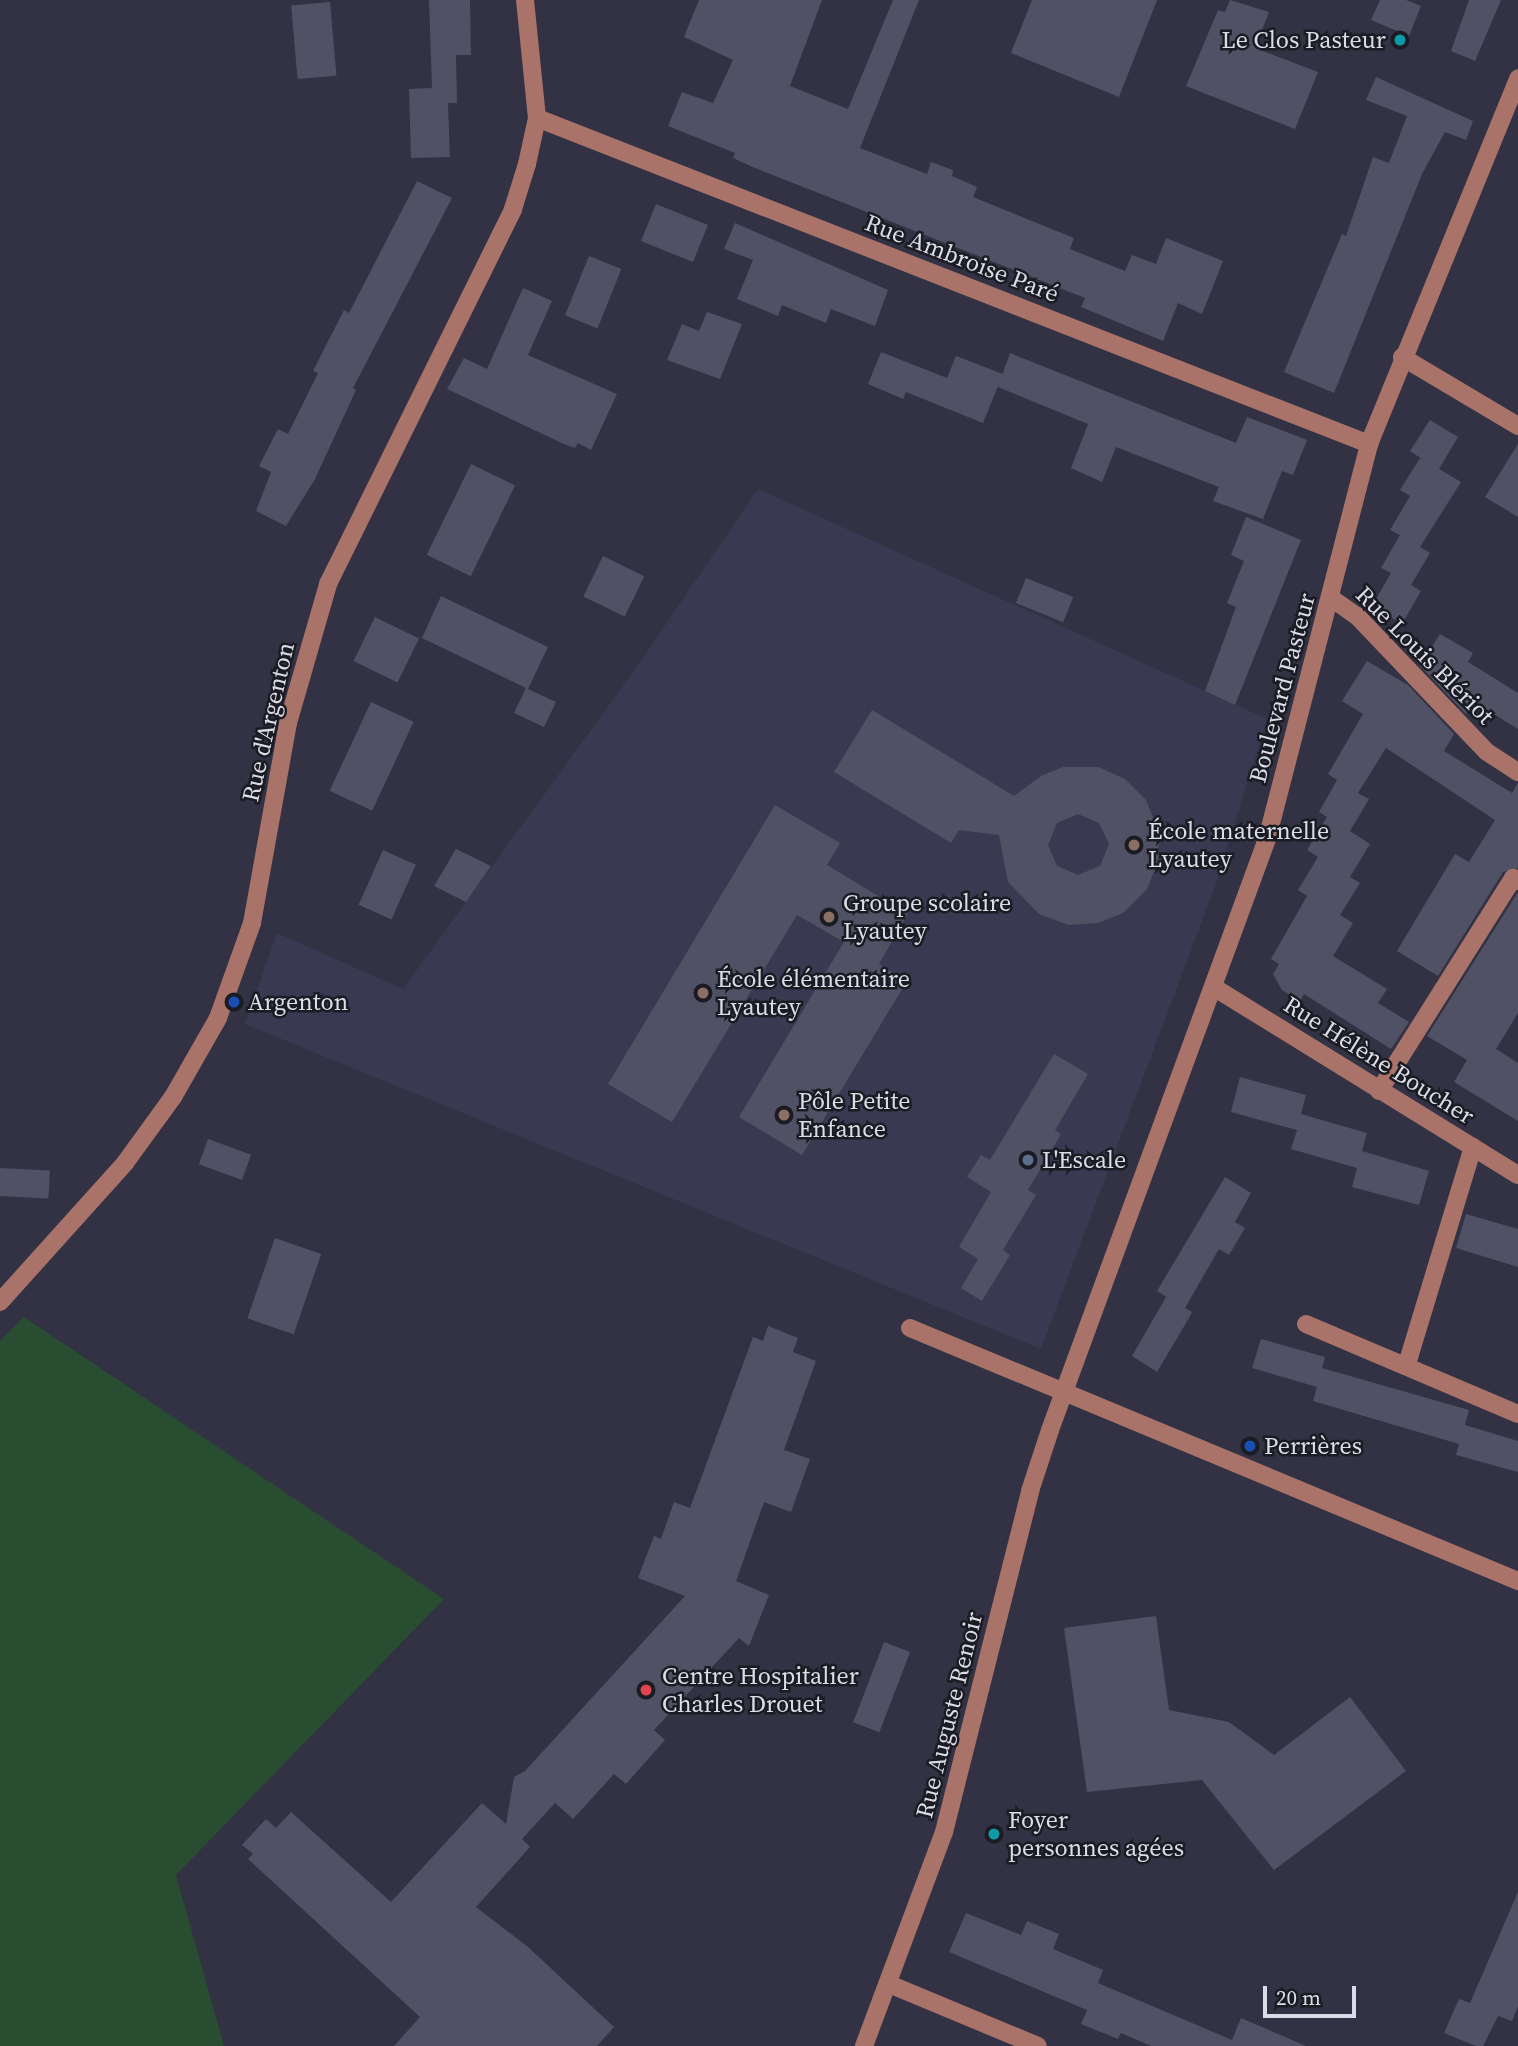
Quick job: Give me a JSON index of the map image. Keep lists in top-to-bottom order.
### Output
{
  "streets": {
    "street": [
      "Rue Ambroise Paré",
      "Rue Louis Blériot",
      "Boulevard Pasteur",
      "Rue d'Argenton",
      "Rue Hélène Boucher",
      "Rue Auguste Renoir"
    ]
  },
  "crossings": [
    ["Rue Ambroise Paré", "Boulevard Pasteur"],
    ["Rue Ambroise Paré", "Rue d'Argenton"],
    ["Rue Louis Blériot", "Boulevard Pasteur"],
    ["Boulevard Pasteur", "Rue Hélène Boucher"],
    ["Boulevard Pasteur", "Rue Auguste Renoir"]
  ],
  "places": [
    "Le Clos Pasteur",
    "École maternelle Lyautey",
    "Groupe scolaire Lyautey",
    "École élémentaire Lyautey",
    "Argenton",
    "Pôle Petite Enfance",
    "L'Escale",
    "Perrières",
    "Centre Hospitalier Charles Drouet",
    "Foyer personnes agées"
  ],
  "scale_bar": "20 m"
}
